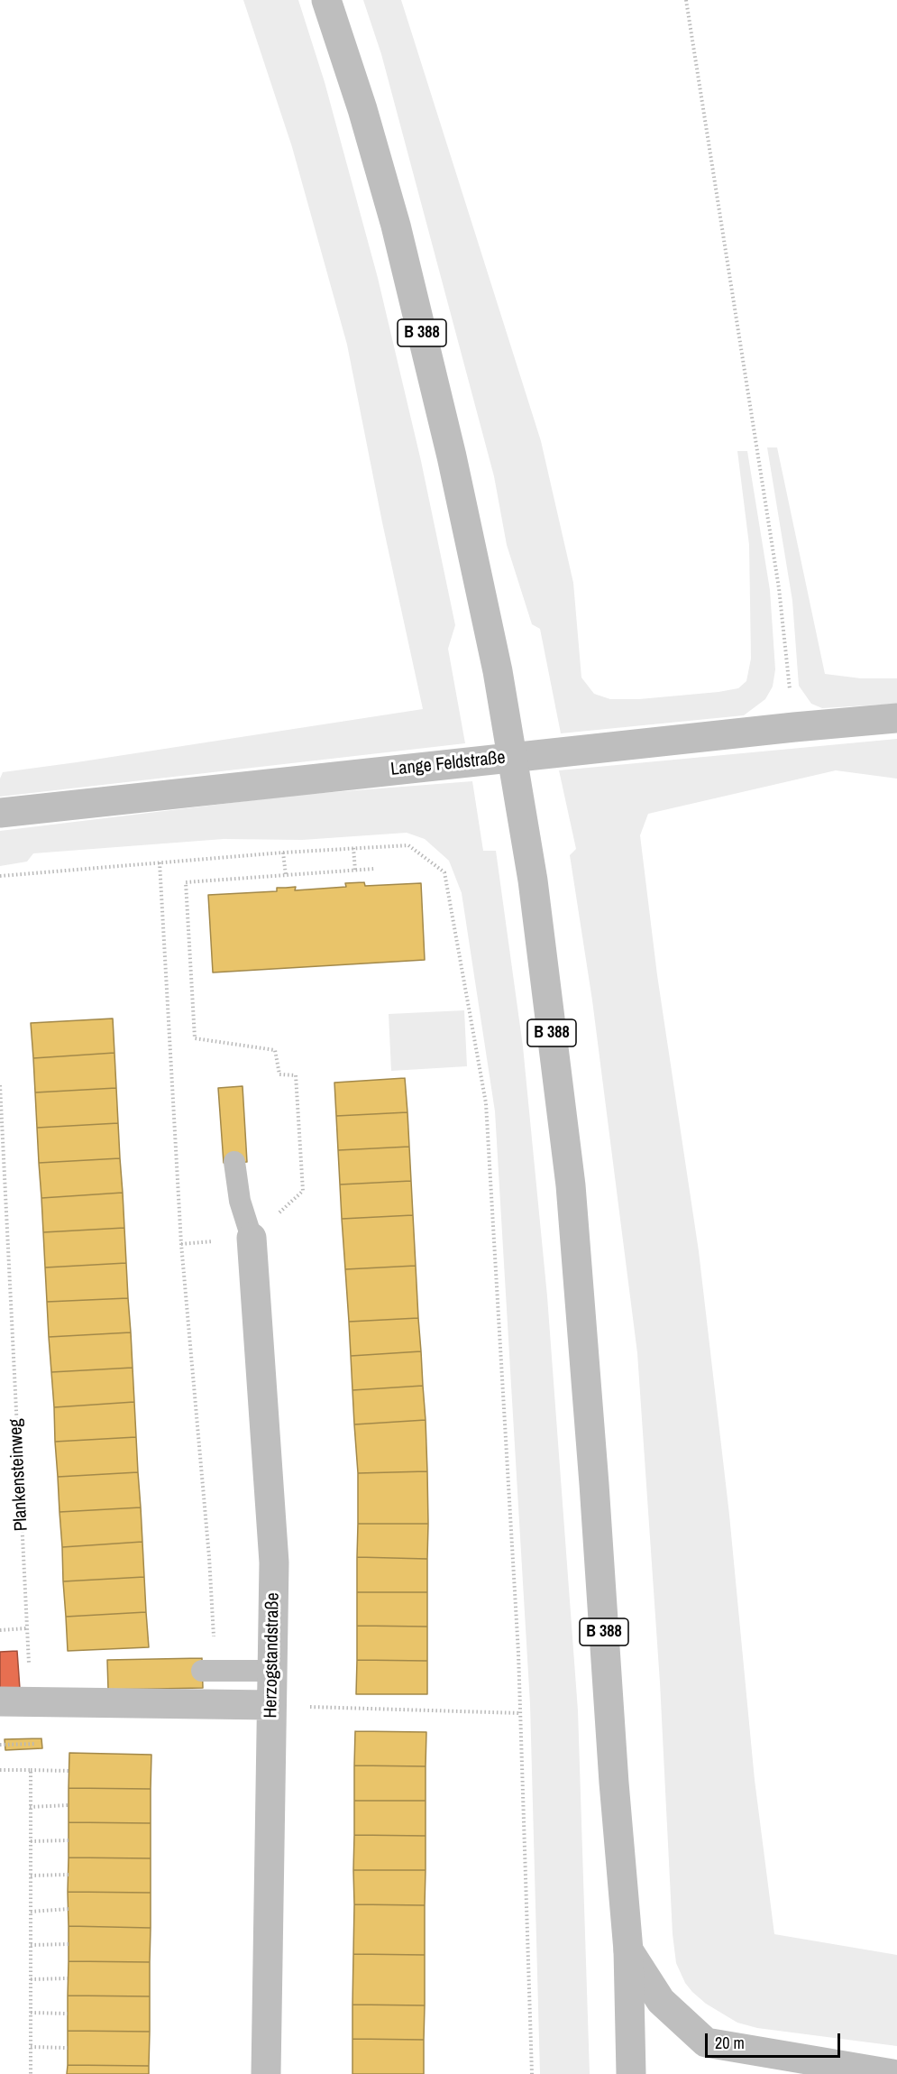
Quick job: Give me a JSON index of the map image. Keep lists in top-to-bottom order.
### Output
{
  "streets": {
    "street": ["B 388", "Lange Feldstraße", "Herzogstandstraße"],
    "path": ["Plankensteinweg"]
  },
  "scale_bar": "20 m"
}
